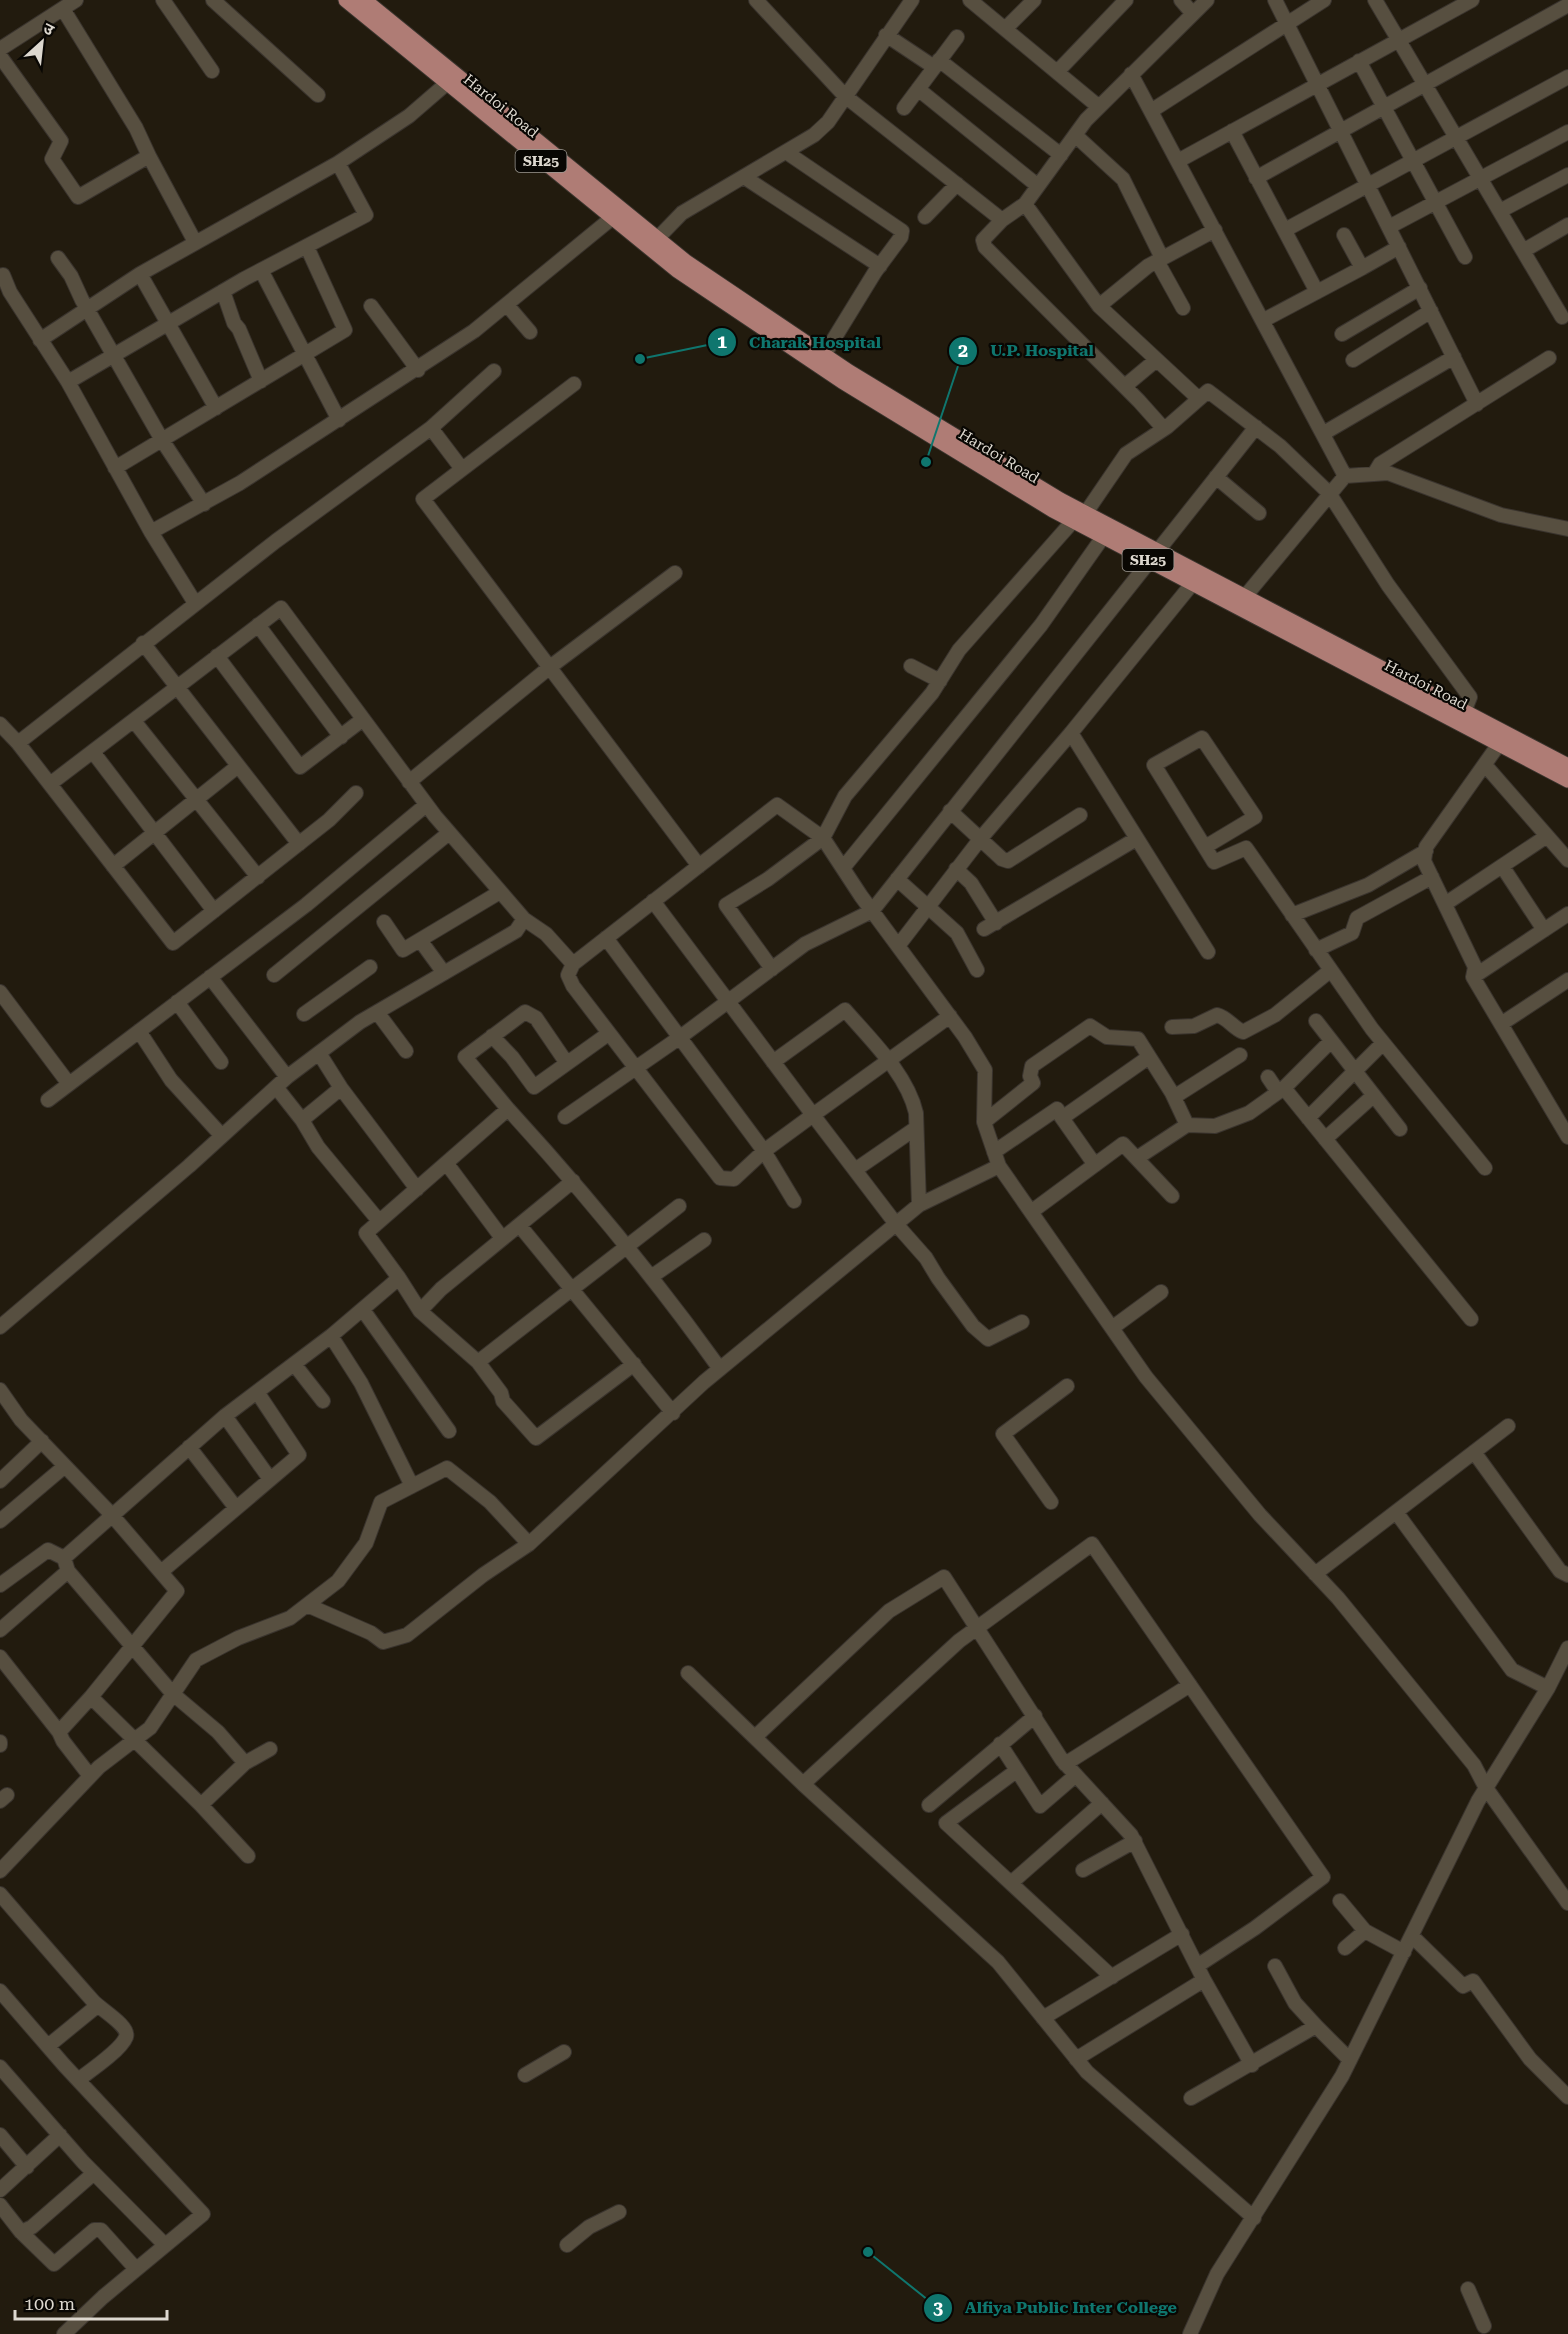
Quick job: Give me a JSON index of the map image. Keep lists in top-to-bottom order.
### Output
{
  "streets": {
    "main road": ["Hardoi Road", "SH25"]
  },
  "places": ["Charak Hospital", "U.P. Hospital", "Alfiya Public Inter College"],
  "scale_bar": "100 m",
  "north": "top right"
}
